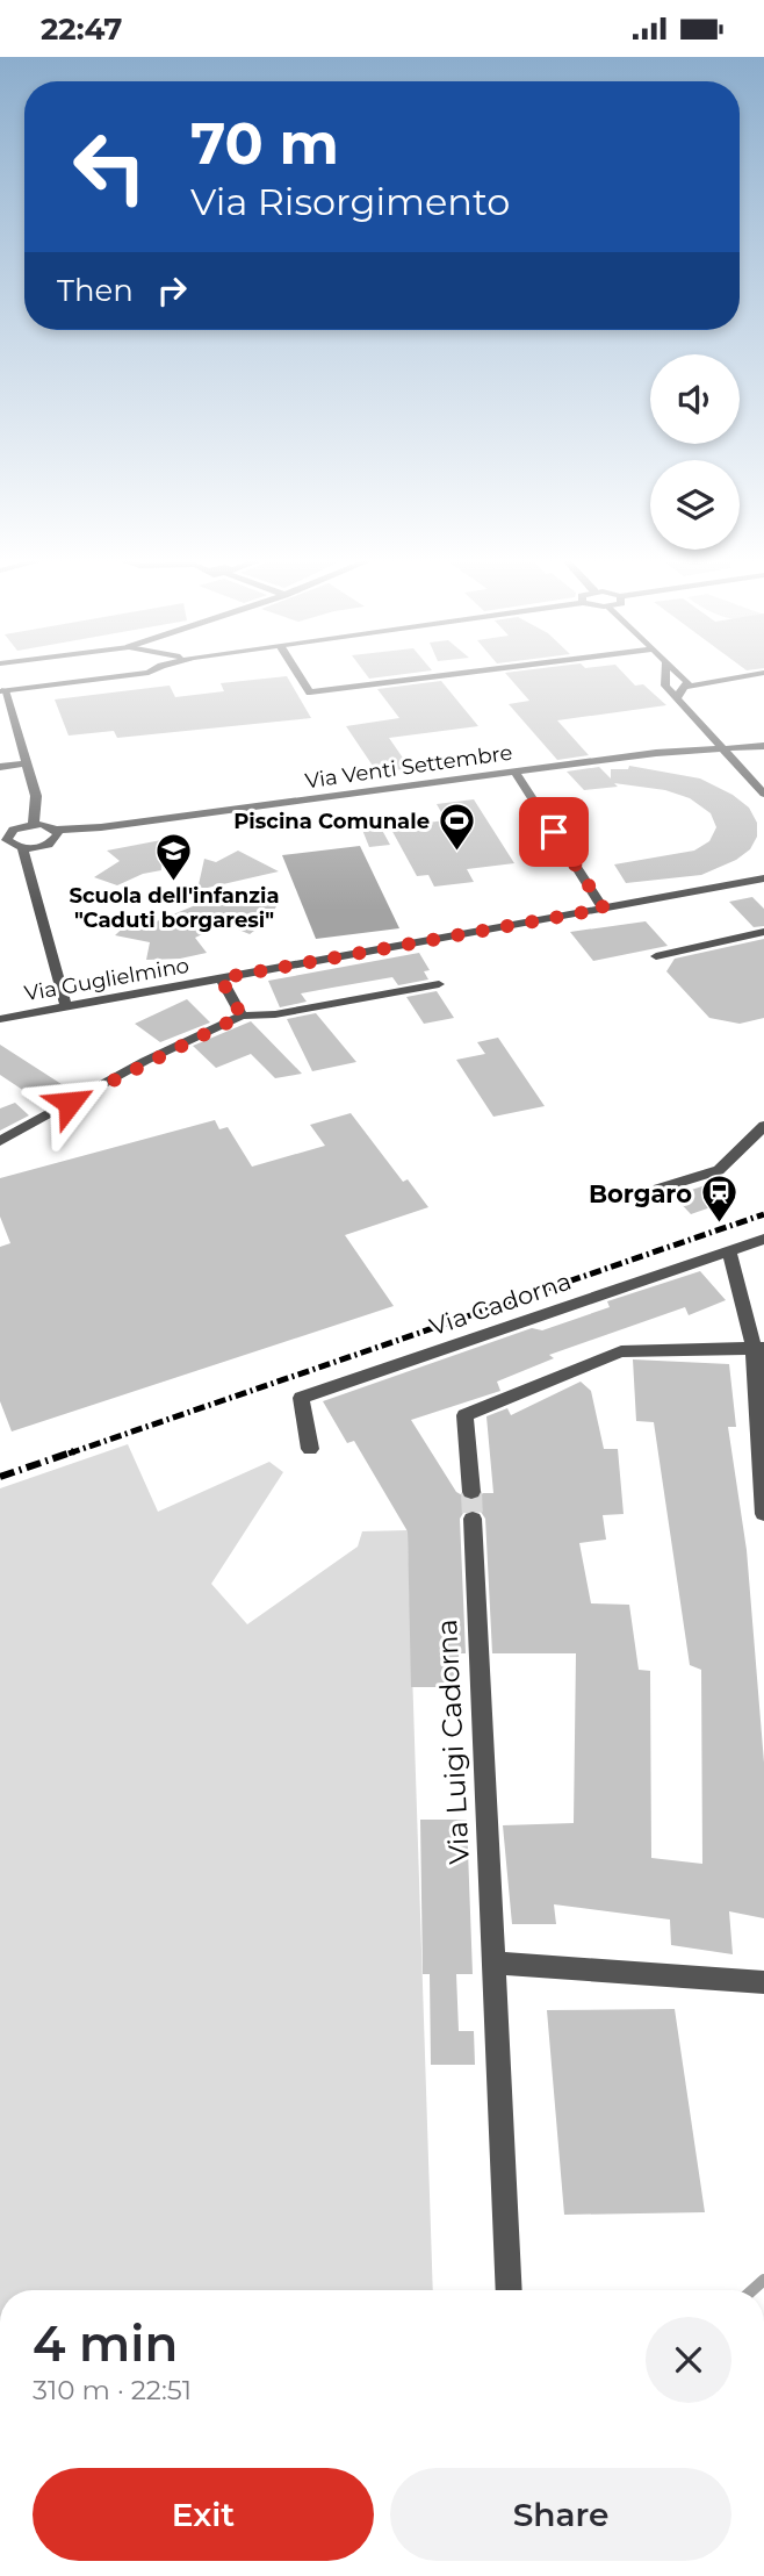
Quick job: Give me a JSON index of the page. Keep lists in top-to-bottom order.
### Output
{
  "streets": {
    "street": [
      "Via Venti Settembre",
      "Via Guglielmino",
      "Via Cadorna",
      "Via Luigi Cadorna"
    ]
  },
  "places": {
    "sports": ["Piscina Comunale"],
    "school or university": ["Scuola dell'infanzia \"Caduti borgaresi\""],
    "station": ["Borgaro"]
  },
  "page": {
    "status": "22:47",
    "turn": ["70 m", "Via Risorgimento"],
    "then": "Then",
    "heading": ["4 min", "310 m · 22:51"],
    "buttons": ["Exit", "Share"]
  }
}
